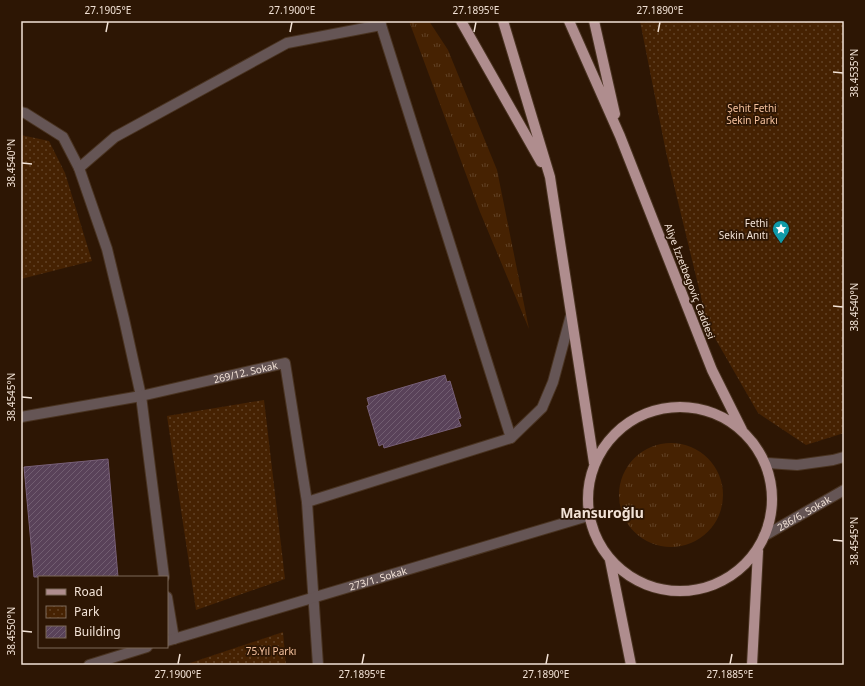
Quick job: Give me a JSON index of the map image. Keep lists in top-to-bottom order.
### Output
{
  "streets": {
    "main road": ["Aliye İzzetbegoviç Caddesi"],
    "street": ["269/12. Sokak", "286/6. Sokak", "273/1. Sokak"]
  },
  "crossings": [
    ["269/12. Sokak", "273/1. Sokak"]
  ],
  "districts": ["Mansuroğlu"],
  "parks": ["Şehit Fethi Sekin Parkı", "75.Yıl Parkı"],
  "places": {
    "place": ["Fethi Sekin Anıtı"]
  },
  "legend": ["Road", "Park", "Building"],
  "coordinates": [
    "27.1905°E",
    "27.1900°E",
    "27.1895°E",
    "27.1890°E",
    "38.4535°N",
    "38.4540°N",
    "38.4545°N",
    "38.4550°N",
    "27.1885°E"
  ]
}
